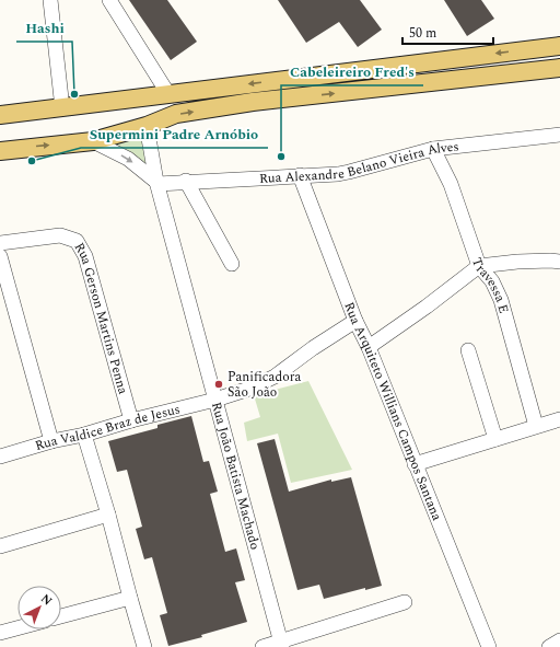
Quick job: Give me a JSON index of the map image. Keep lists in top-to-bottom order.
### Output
{
  "streets": {
    "street": [
      "Rua Alexandre Belano Vieira Alves",
      "Travessa E",
      "Rua Gerson Martins Penna",
      "Rua Arquiteto Willians Campos Santana",
      "Rua Valdice Braz de Jesus",
      "Rua João Batista Machado"
    ]
  },
  "crossings": [
    ["Rua Alexandre Belano Vieira Alves", "Travessa E"],
    ["Rua Alexandre Belano Vieira Alves", "Rua Arquiteto Willians Campos Santana"],
    ["Rua Alexandre Belano Vieira Alves", "Rua João Batista Machado"],
    ["Rua Gerson Martins Penna", "Rua Valdice Braz de Jesus"],
    ["Rua Arquiteto Willians Campos Santana", "Rua Valdice Braz de Jesus"],
    ["Rua Valdice Braz de Jesus", "Rua João Batista Machado"]
  ],
  "places": [
    "Hashi",
    "Cabeleireiro Fred's",
    "Supermini Padre Arnóbio",
    "Panificadora São João"
  ],
  "scale_bar": "50 m",
  "north": "top right"
}
